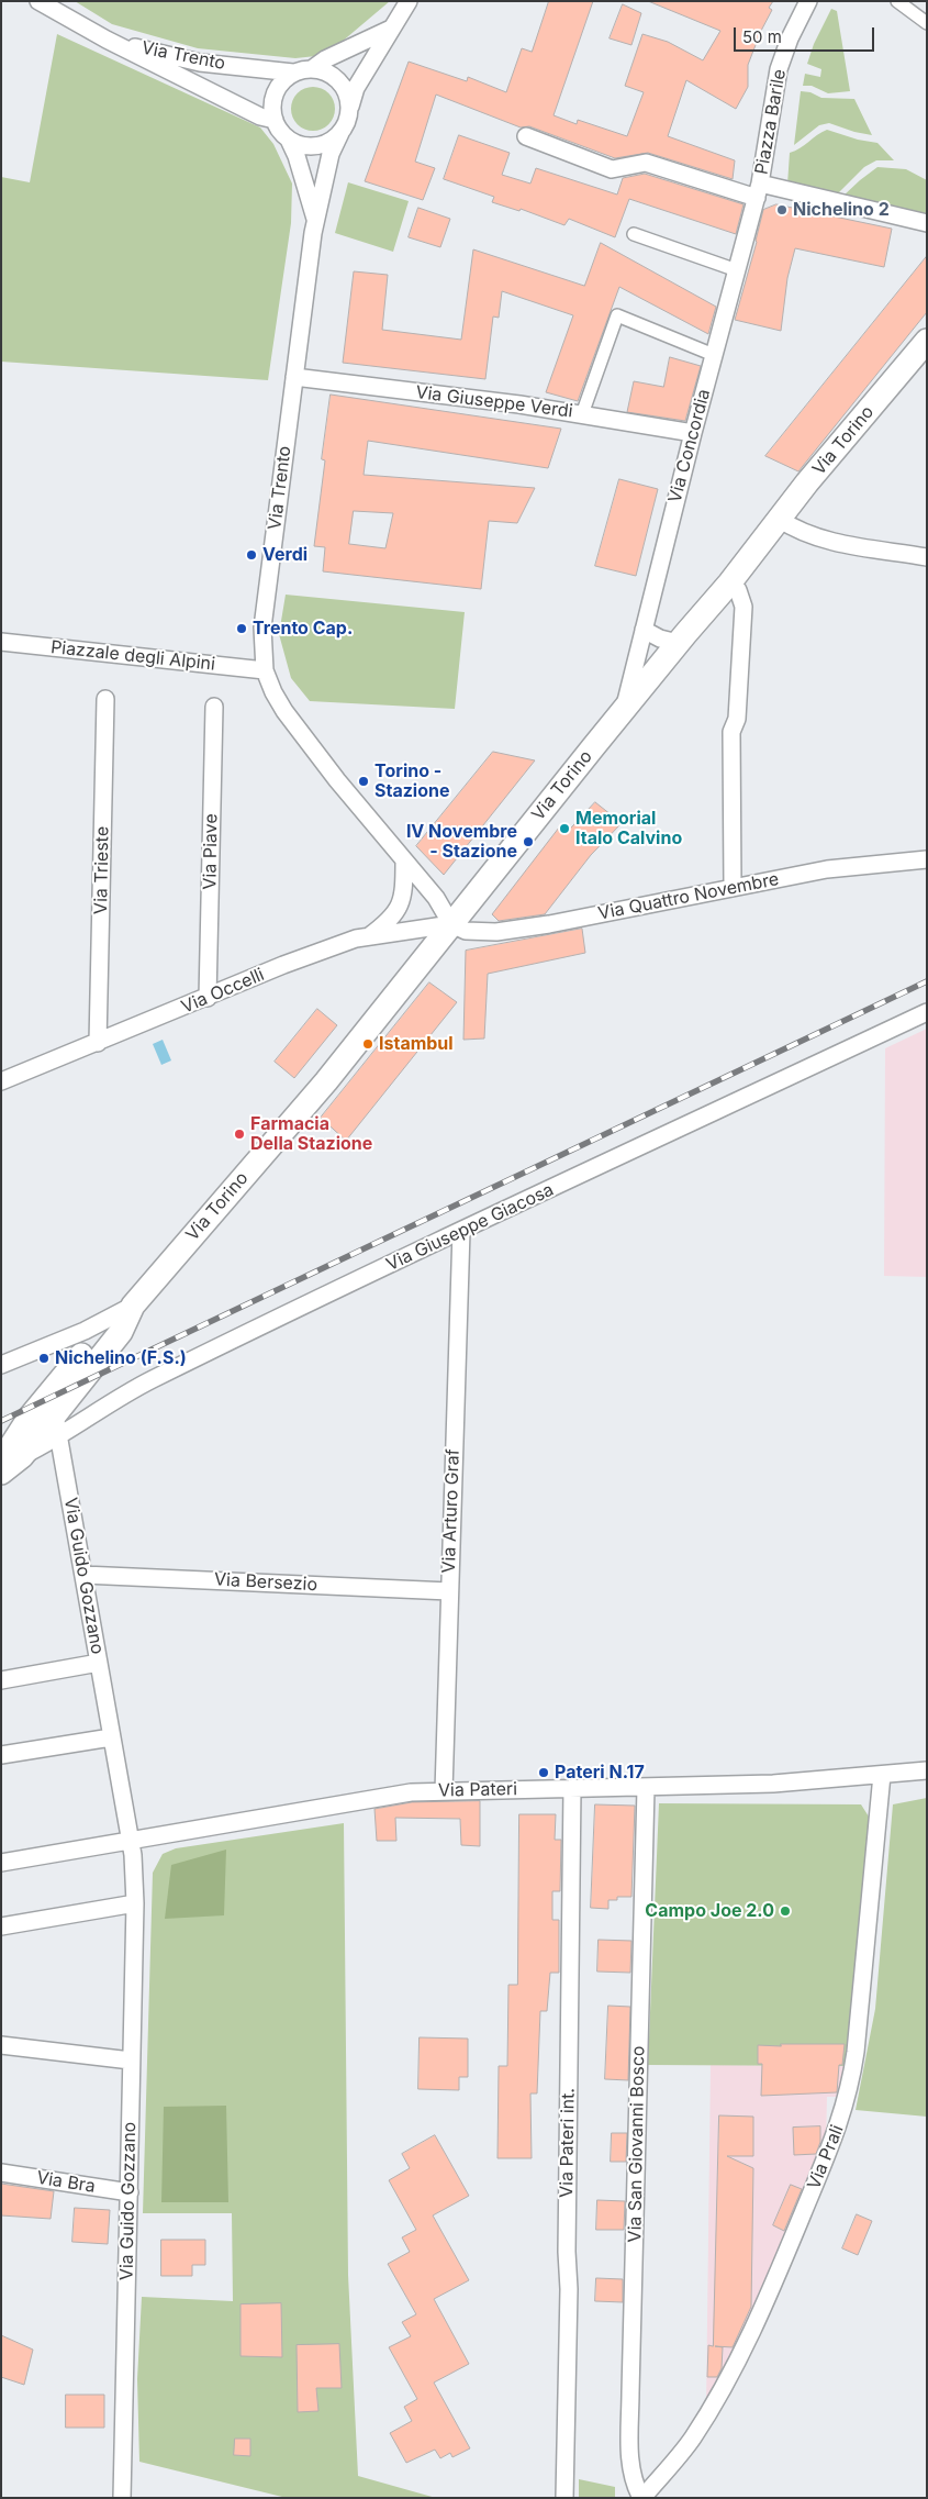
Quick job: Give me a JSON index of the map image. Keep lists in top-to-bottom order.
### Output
{
  "streets": {
    "main road": ["Via Torino"],
    "street": [
      "Via Trento",
      "Piazza Barile",
      "Via Giuseppe Verdi",
      "Via Concordia",
      "Piazzale degli Alpini",
      "Via Piave",
      "Via Trieste",
      "Via Quattro Novembre",
      "Via Occelli",
      "Via Giuseppe Giacosa",
      "Via Arturo Graf",
      "Via Guido Gozzano",
      "Via Bersezio",
      "Via Pateri",
      "Via Pateri int.",
      "Via San Giovanni Bosco",
      "Via Prali",
      "Via Bra"
    ]
  },
  "crossings": [
    ["Via Trento", "Via Giuseppe Verdi"],
    ["Via Trento", "Via Torino"],
    ["Via Trento", "Piazzale degli Alpini"],
    ["Via Trento", "Via Quattro Novembre"],
    ["Via Trento", "Via Occelli"],
    ["Piazza Barile", "Via Concordia"],
    ["Via Giuseppe Verdi", "Via Concordia"],
    ["Via Torino", "Via Concordia"],
    ["Via Torino", "Via Quattro Novembre"],
    ["Via Torino", "Via Occelli"],
    ["Via Torino", "Via Giuseppe Giacosa"],
    ["Via Torino", "Via Guido Gozzano"],
    ["Via Piave", "Via Occelli"],
    ["Via Trieste", "Via Occelli"],
    ["Via Quattro Novembre", "Via Occelli"],
    ["Via Giuseppe Giacosa", "Via Arturo Graf"],
    ["Via Giuseppe Giacosa", "Via Guido Gozzano"],
    ["Via Arturo Graf", "Via Bersezio"],
    ["Via Arturo Graf", "Via Pateri"],
    ["Via Guido Gozzano", "Via Bersezio"],
    ["Via Guido Gozzano", "Via Pateri"],
    ["Via Guido Gozzano", "Via Bra"],
    ["Via Pateri", "Via Pateri int."],
    ["Via Pateri", "Via San Giovanni Bosco"],
    ["Via Pateri", "Via Prali"],
    ["Via San Giovanni Bosco", "Via Prali"]
  ],
  "places": [
    "Nichelino 2",
    "Verdi",
    "Trento Cap.",
    "Torino - Stazione",
    "Memorial Italo Calvino",
    "IV Novembre - Stazione",
    "Istambul",
    "Farmacia Della Stazione",
    "Nichelino (F.S.)",
    "Pateri N.17",
    "Campo Joe 2.0"
  ],
  "scale_bar": "50 m"
}
